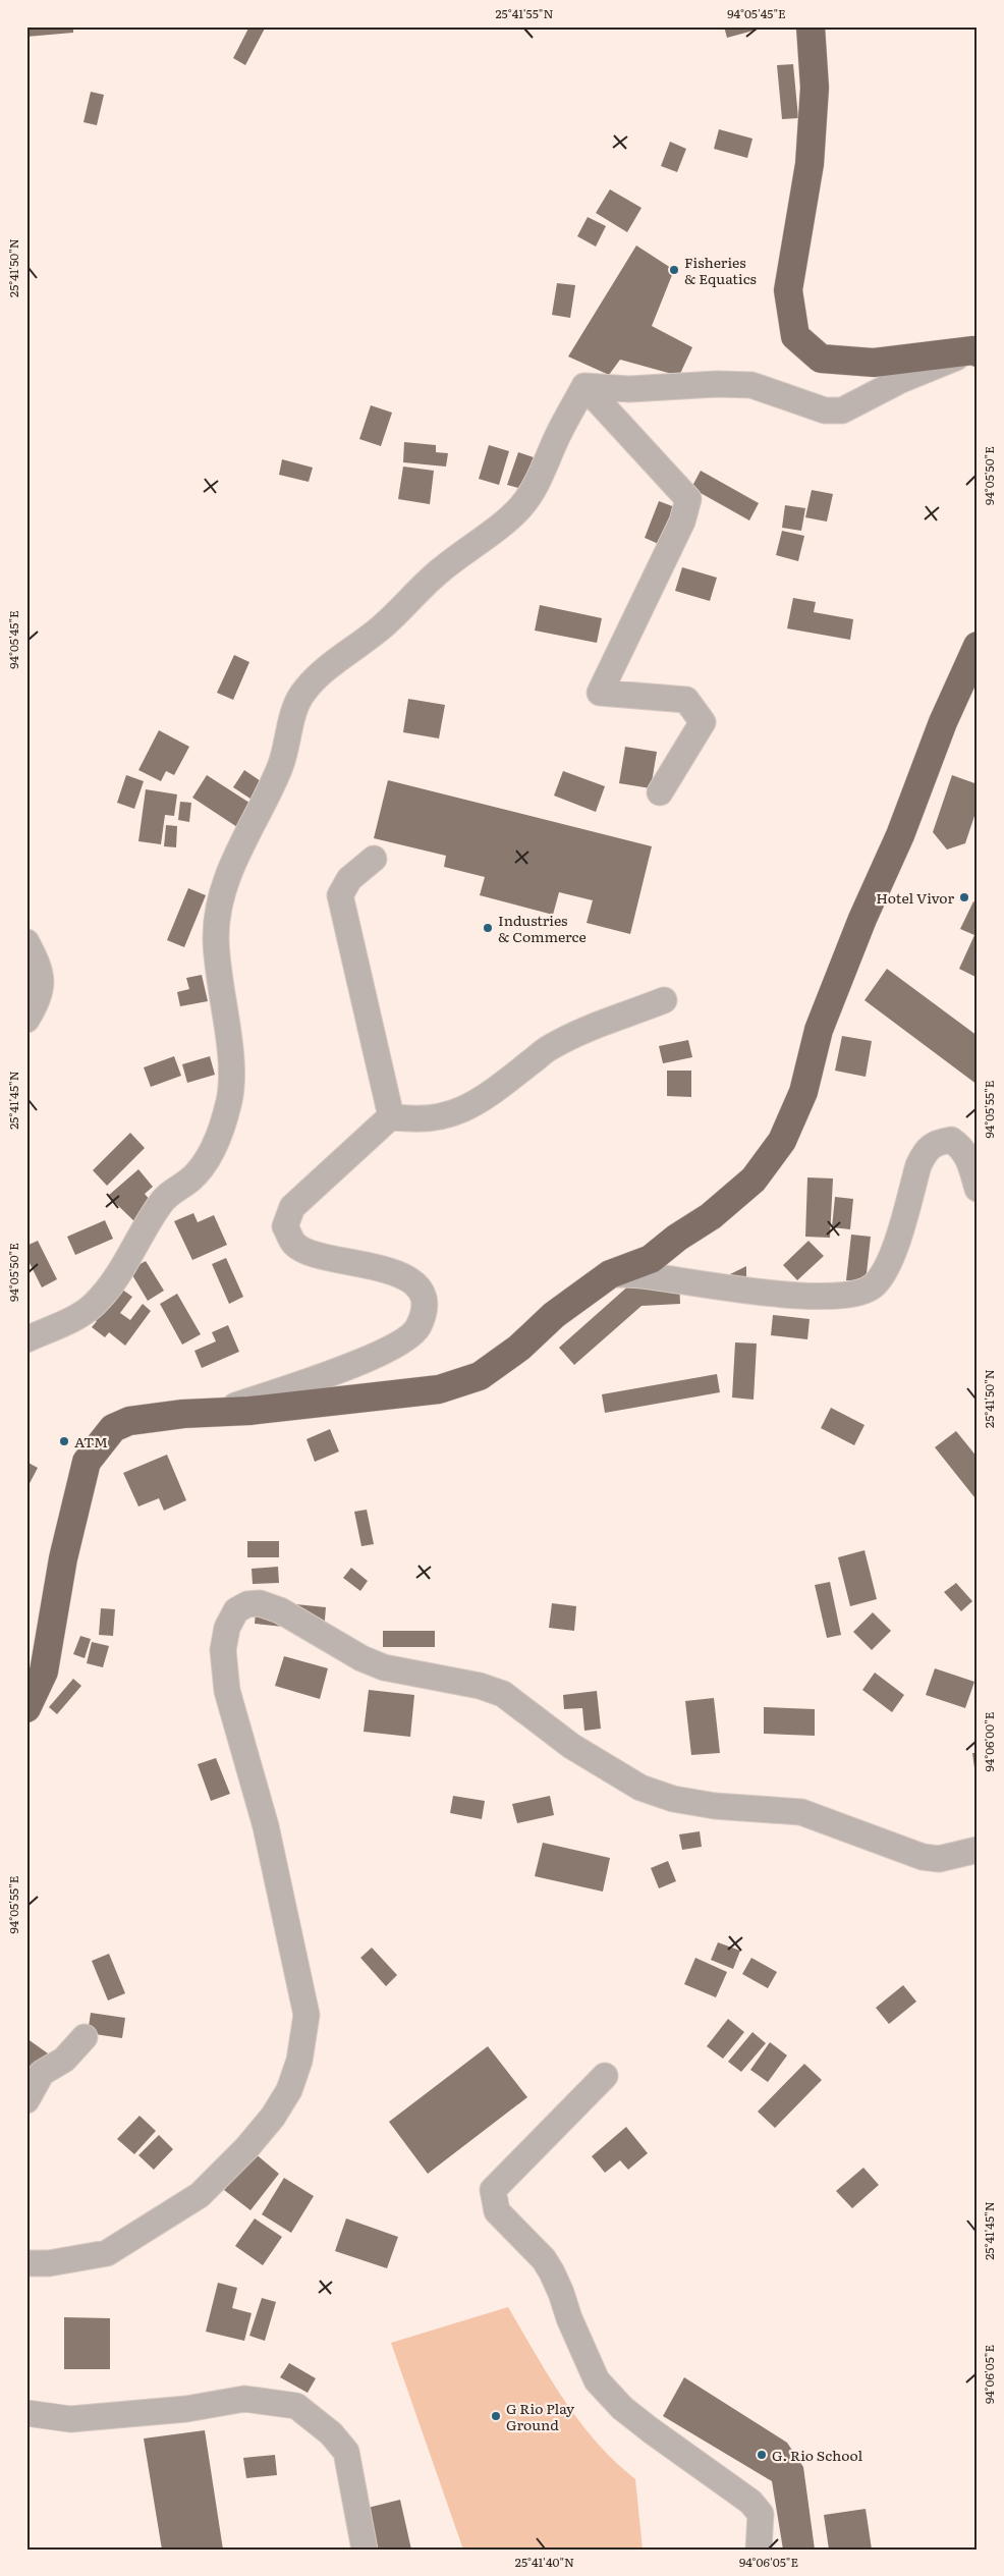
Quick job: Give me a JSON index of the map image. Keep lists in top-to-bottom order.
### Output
{
  "places": [
    "Fisheries & Equatics",
    "Hotel Vivor",
    "Industries & Commerce",
    "ATM",
    "G Rio Play Ground",
    "G. Rio School"
  ],
  "coordinates": [
    "25°41'55\"N",
    "94°05'45\"E",
    "25°41'50\"N",
    "94°05'50\"E",
    "25°41'45\"N",
    "94°05'55\"E",
    "94°06'00\"E",
    "94°06'05\"E",
    "25°41'40\"N"
  ]
}
